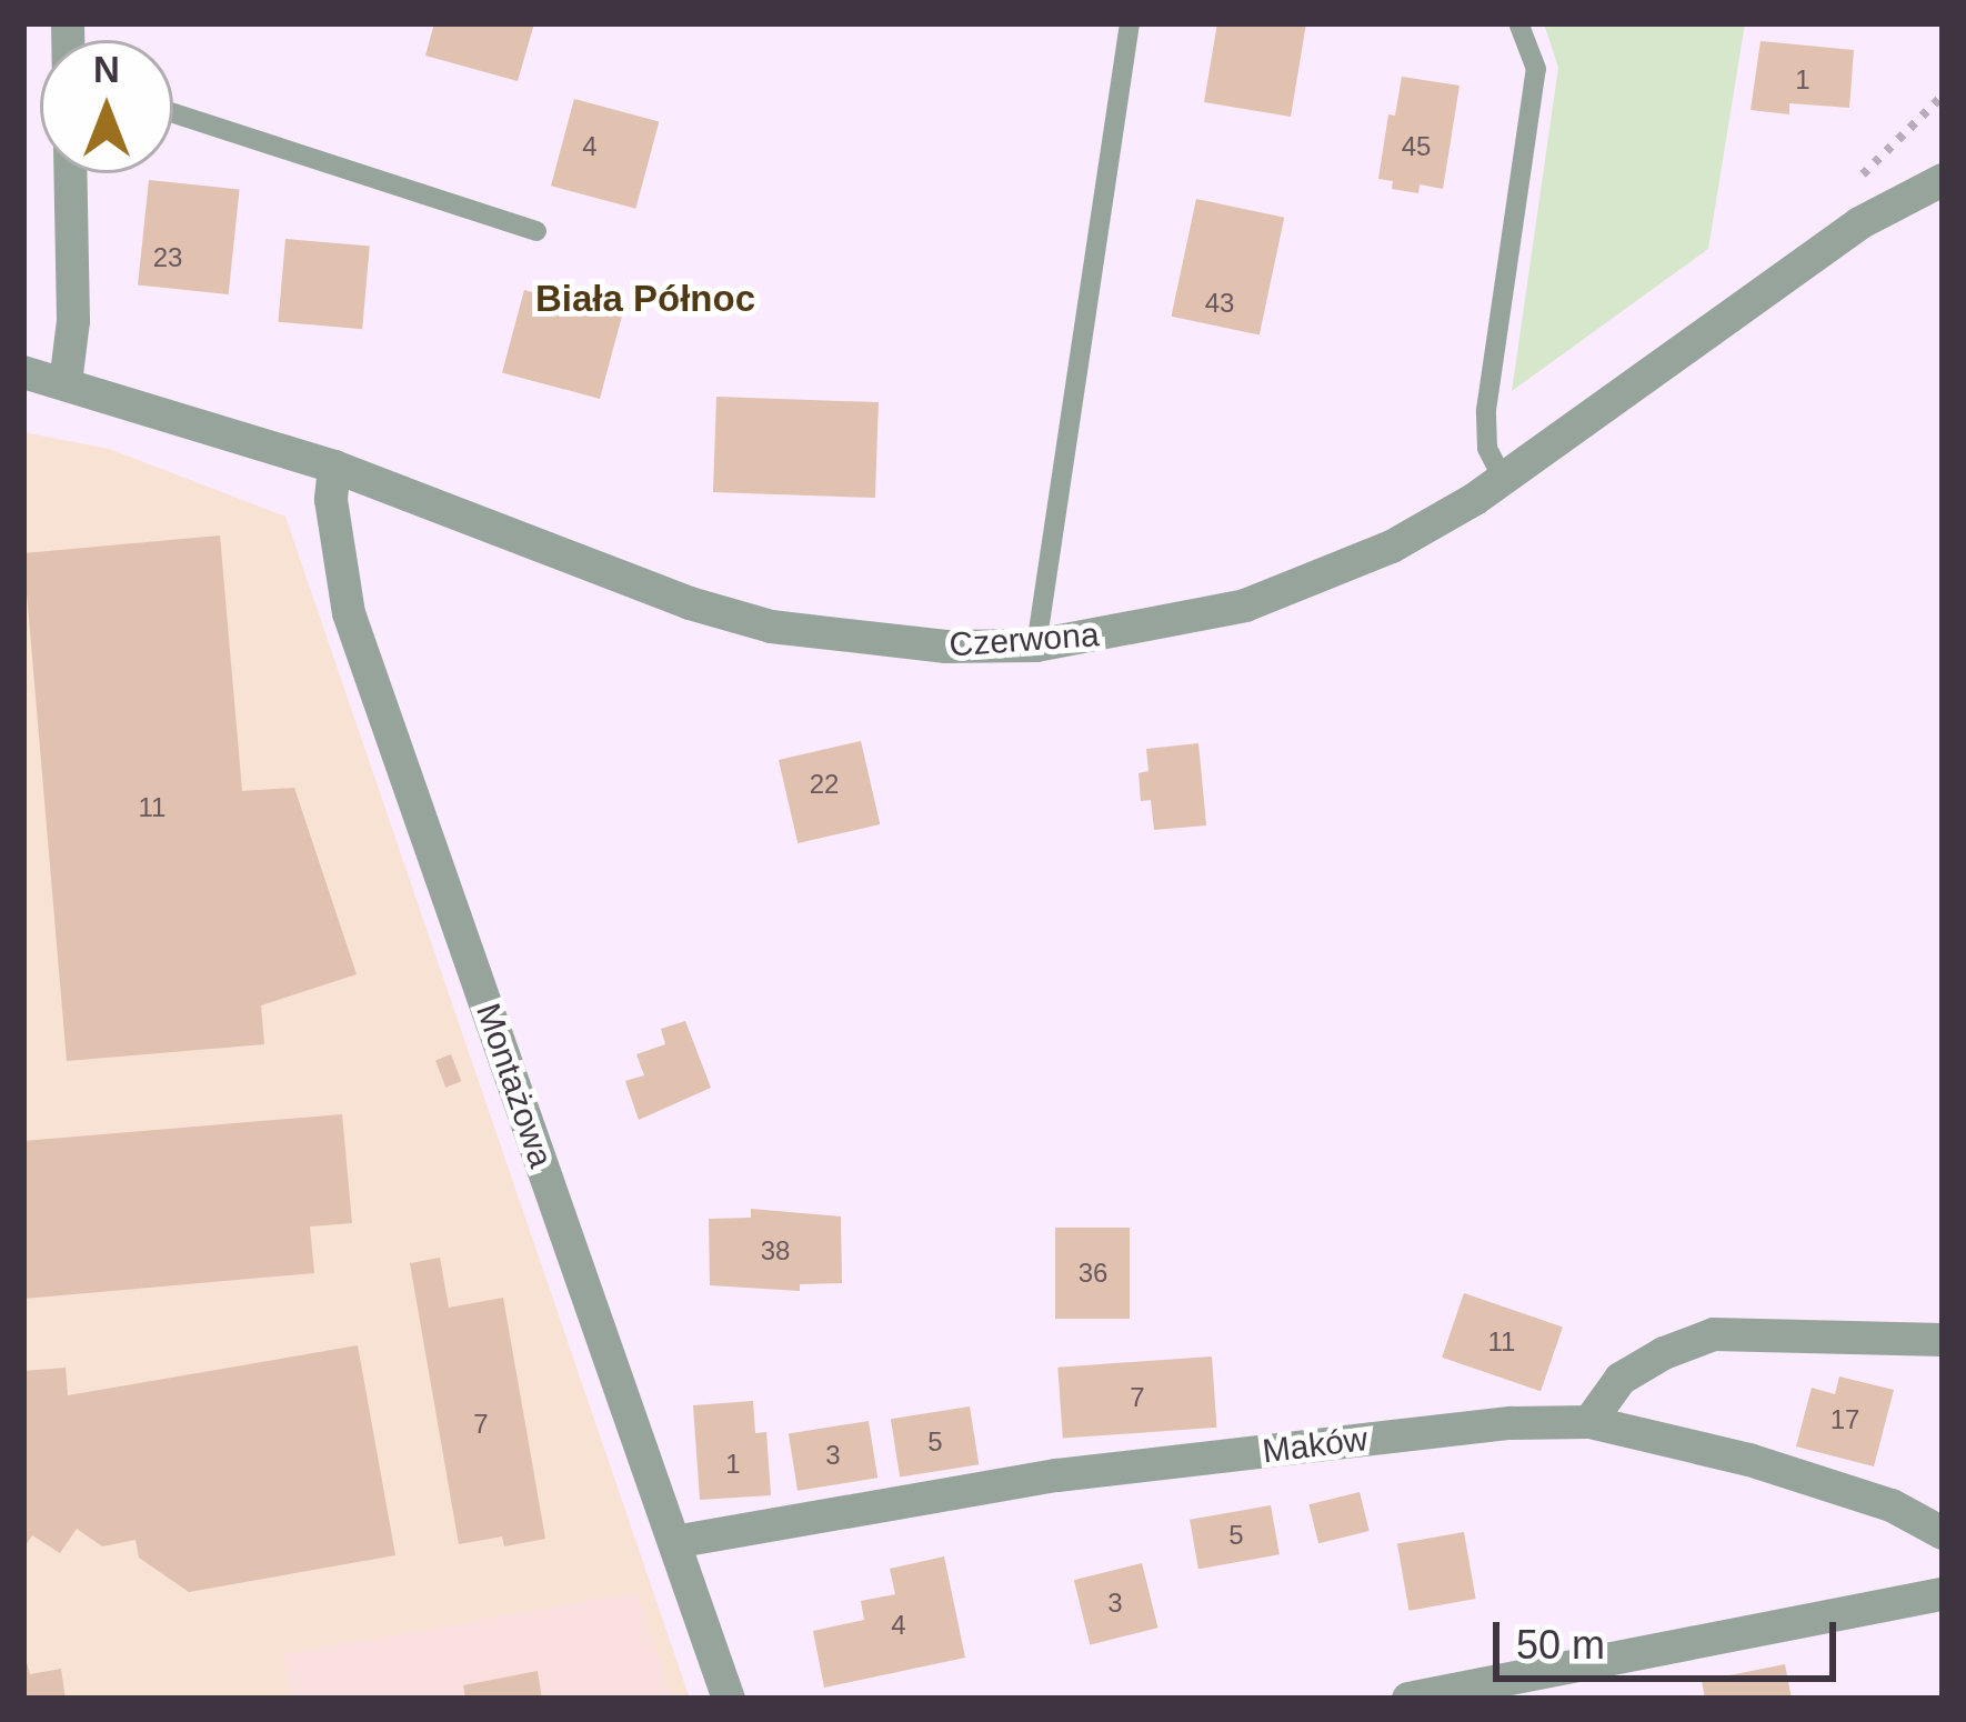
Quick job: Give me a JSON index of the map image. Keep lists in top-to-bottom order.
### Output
{
  "streets": {
    "street": ["Czerwona", "Montażowa", "Maków"]
  },
  "crossings": [
    ["Czerwona", "Montażowa"],
    ["Montażowa", "Maków"]
  ],
  "districts": ["Biała Północ"],
  "house_numbers": [
    "1",
    "4",
    "45",
    "23",
    "43",
    "22",
    "11",
    "38",
    "36",
    "11",
    "7",
    "17",
    "7",
    "5",
    "3",
    "1",
    "5",
    "3",
    "4"
  ],
  "scale_bar": "50 m",
  "north": "top"
}
